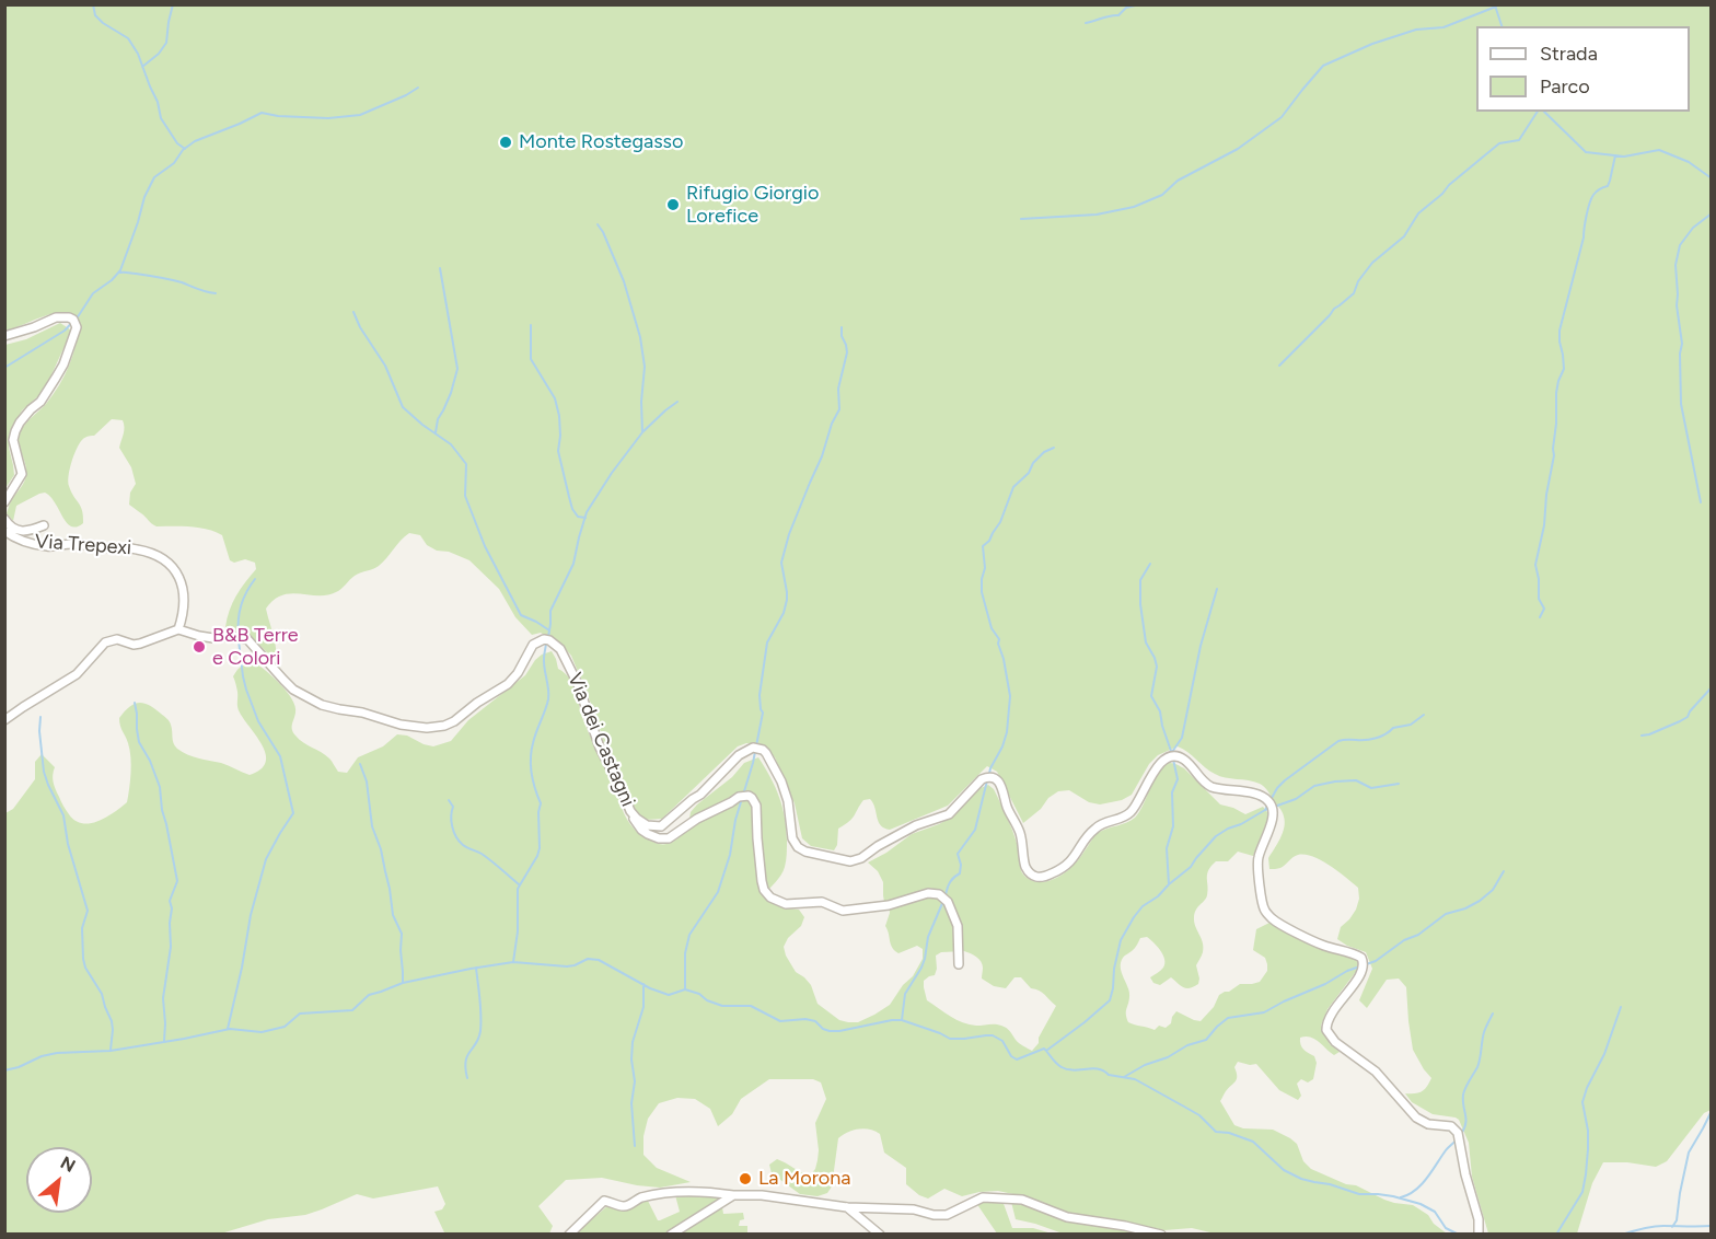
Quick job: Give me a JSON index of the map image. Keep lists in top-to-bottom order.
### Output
{
  "streets": {
    "street": ["Via Trepexi", "Via dei Castagni"]
  },
  "crossings": [
    ["Via Trepexi", "Via dei Castagni"]
  ],
  "places": [
    "Monte Rostegasso",
    "Rifugio Giorgio Lorefice",
    "B&B Terre e Colori",
    "La Morona"
  ],
  "legend": ["Strada", "Parco"],
  "north": "top right"
}
